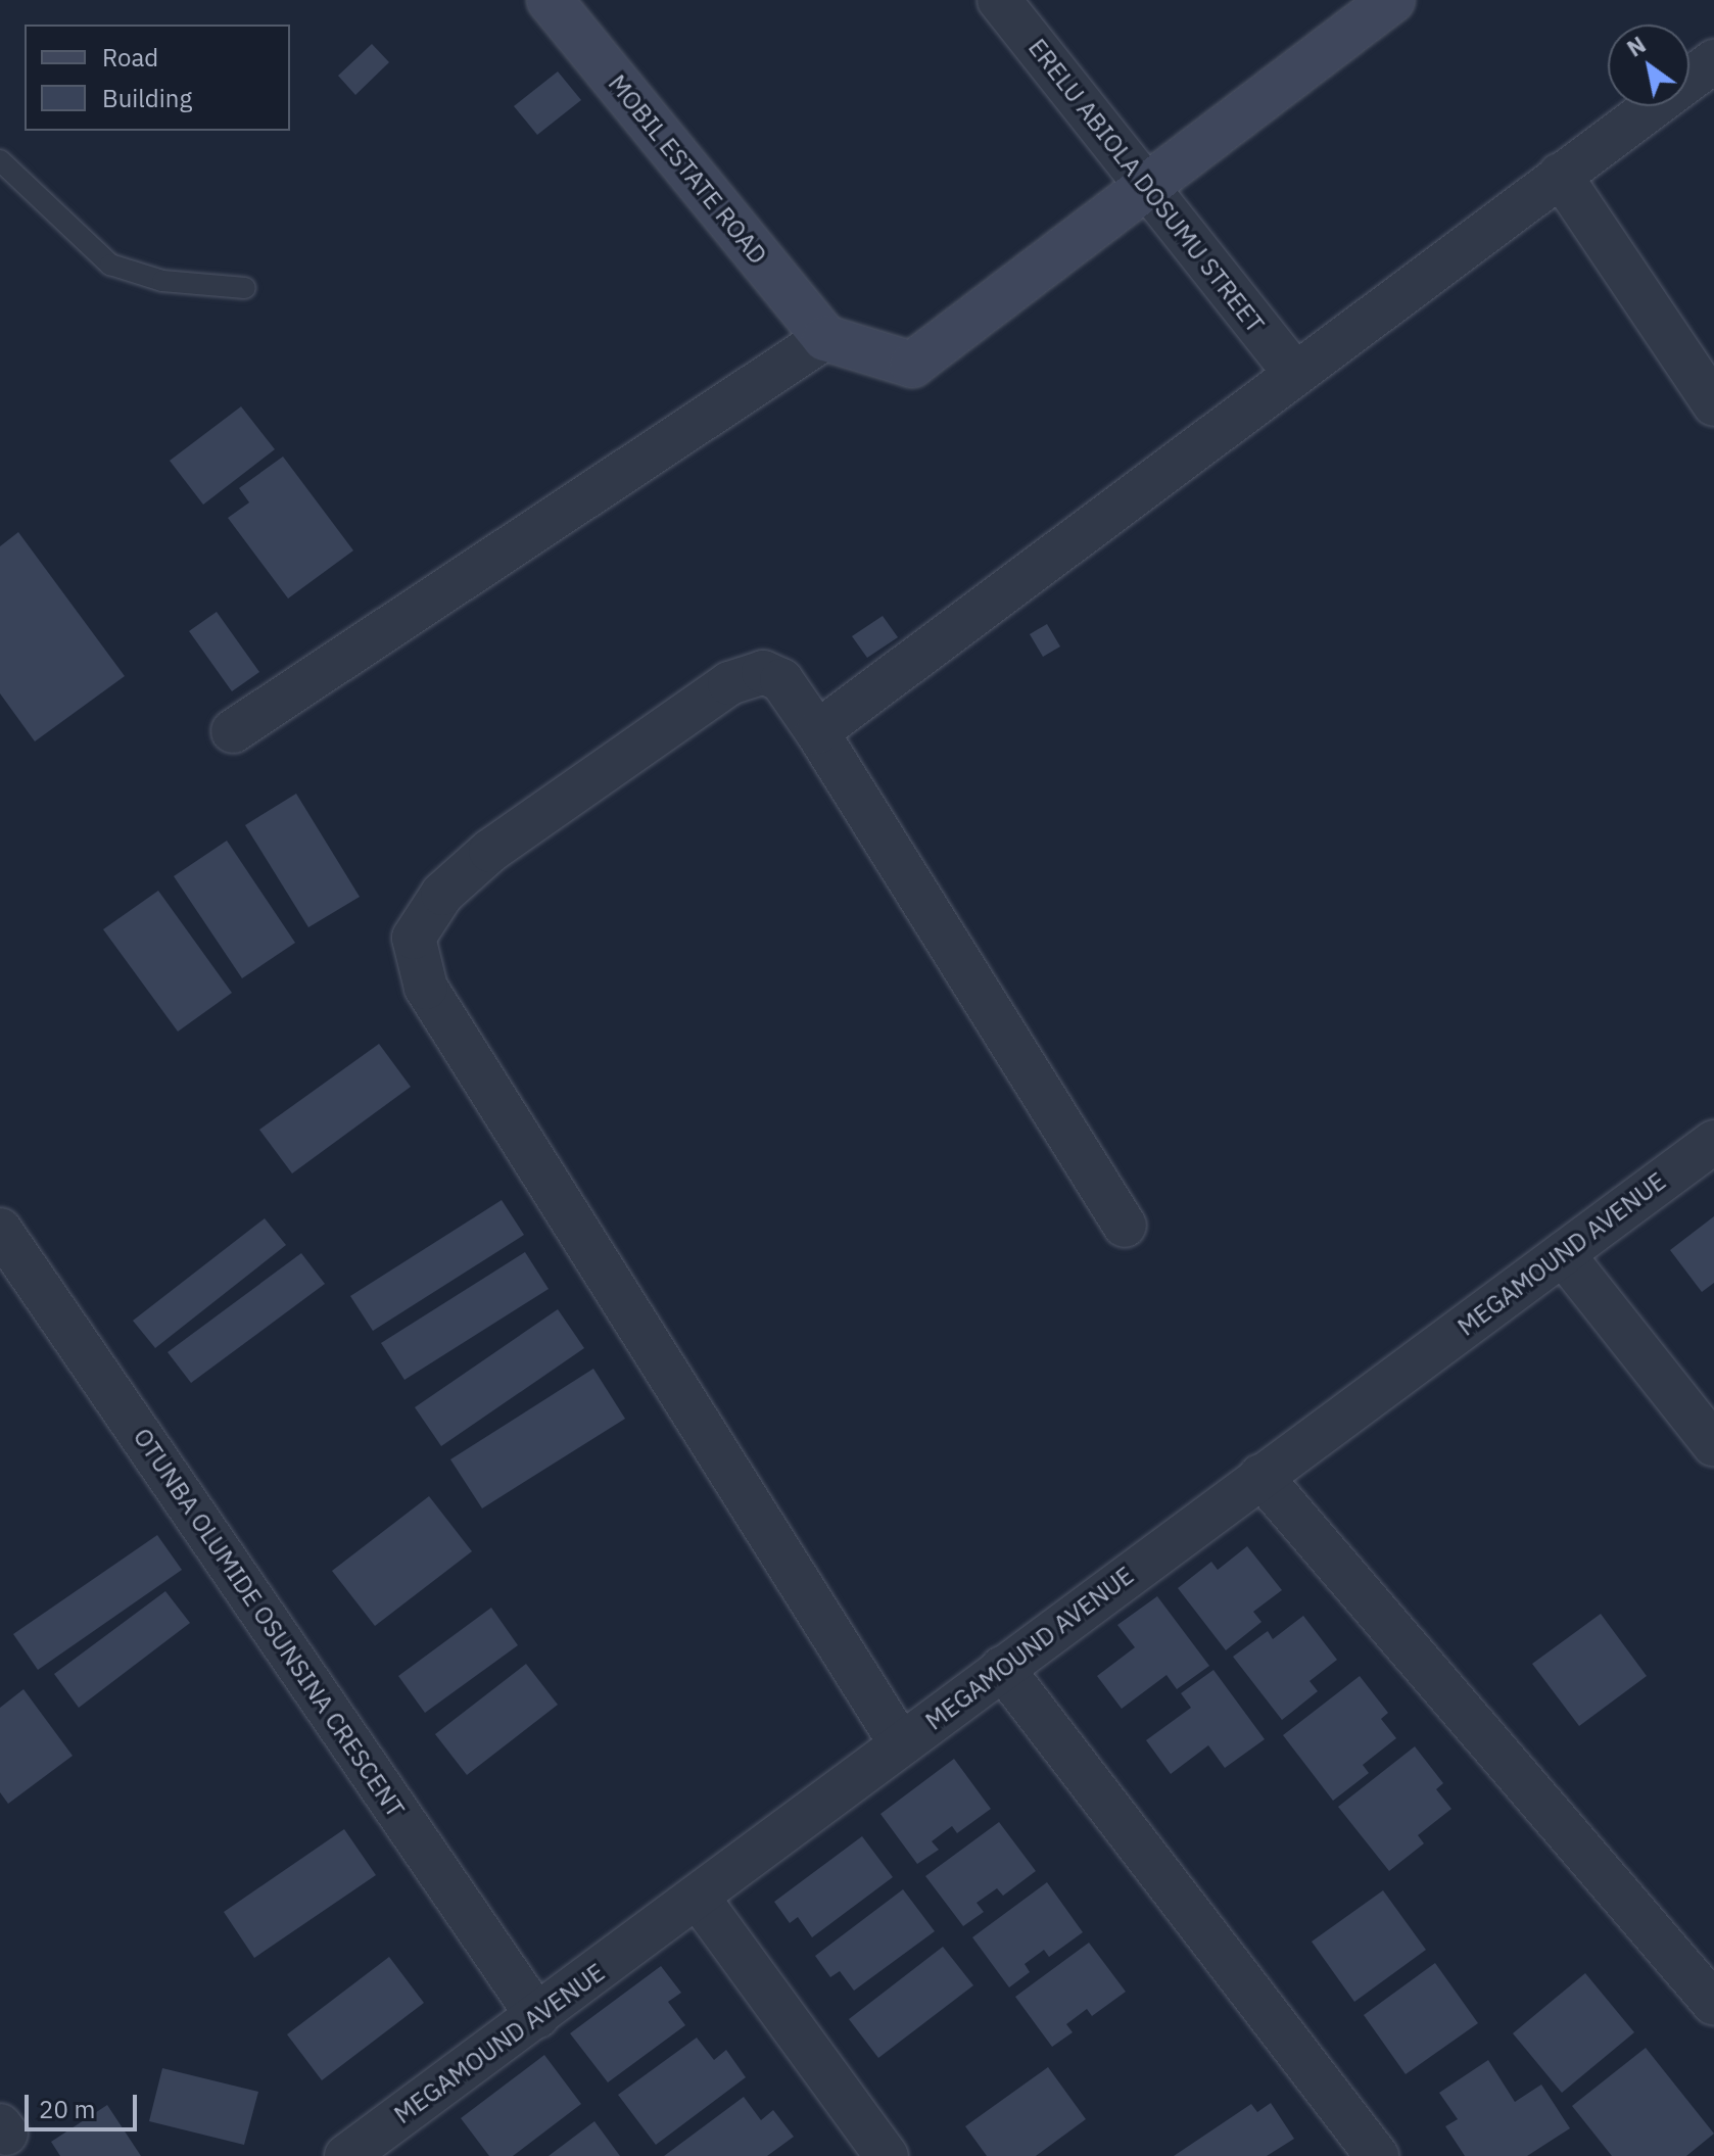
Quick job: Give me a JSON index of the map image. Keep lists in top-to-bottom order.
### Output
{
  "streets": {
    "street": [
      "MOBIL ESTATE ROAD",
      "ERELU ABIOLA DOSUMU STREET",
      "MEGAMOUND AVENUE",
      "OTUNBA OLUMIDE OSUNSINA CRESCENT"
    ]
  },
  "crossings": [
    ["MEGAMOUND AVENUE", "OTUNBA OLUMIDE OSUNSINA CRESCENT"]
  ],
  "legend": ["Road", "Building"],
  "scale_bar": "20 m",
  "north": "top left"
}
